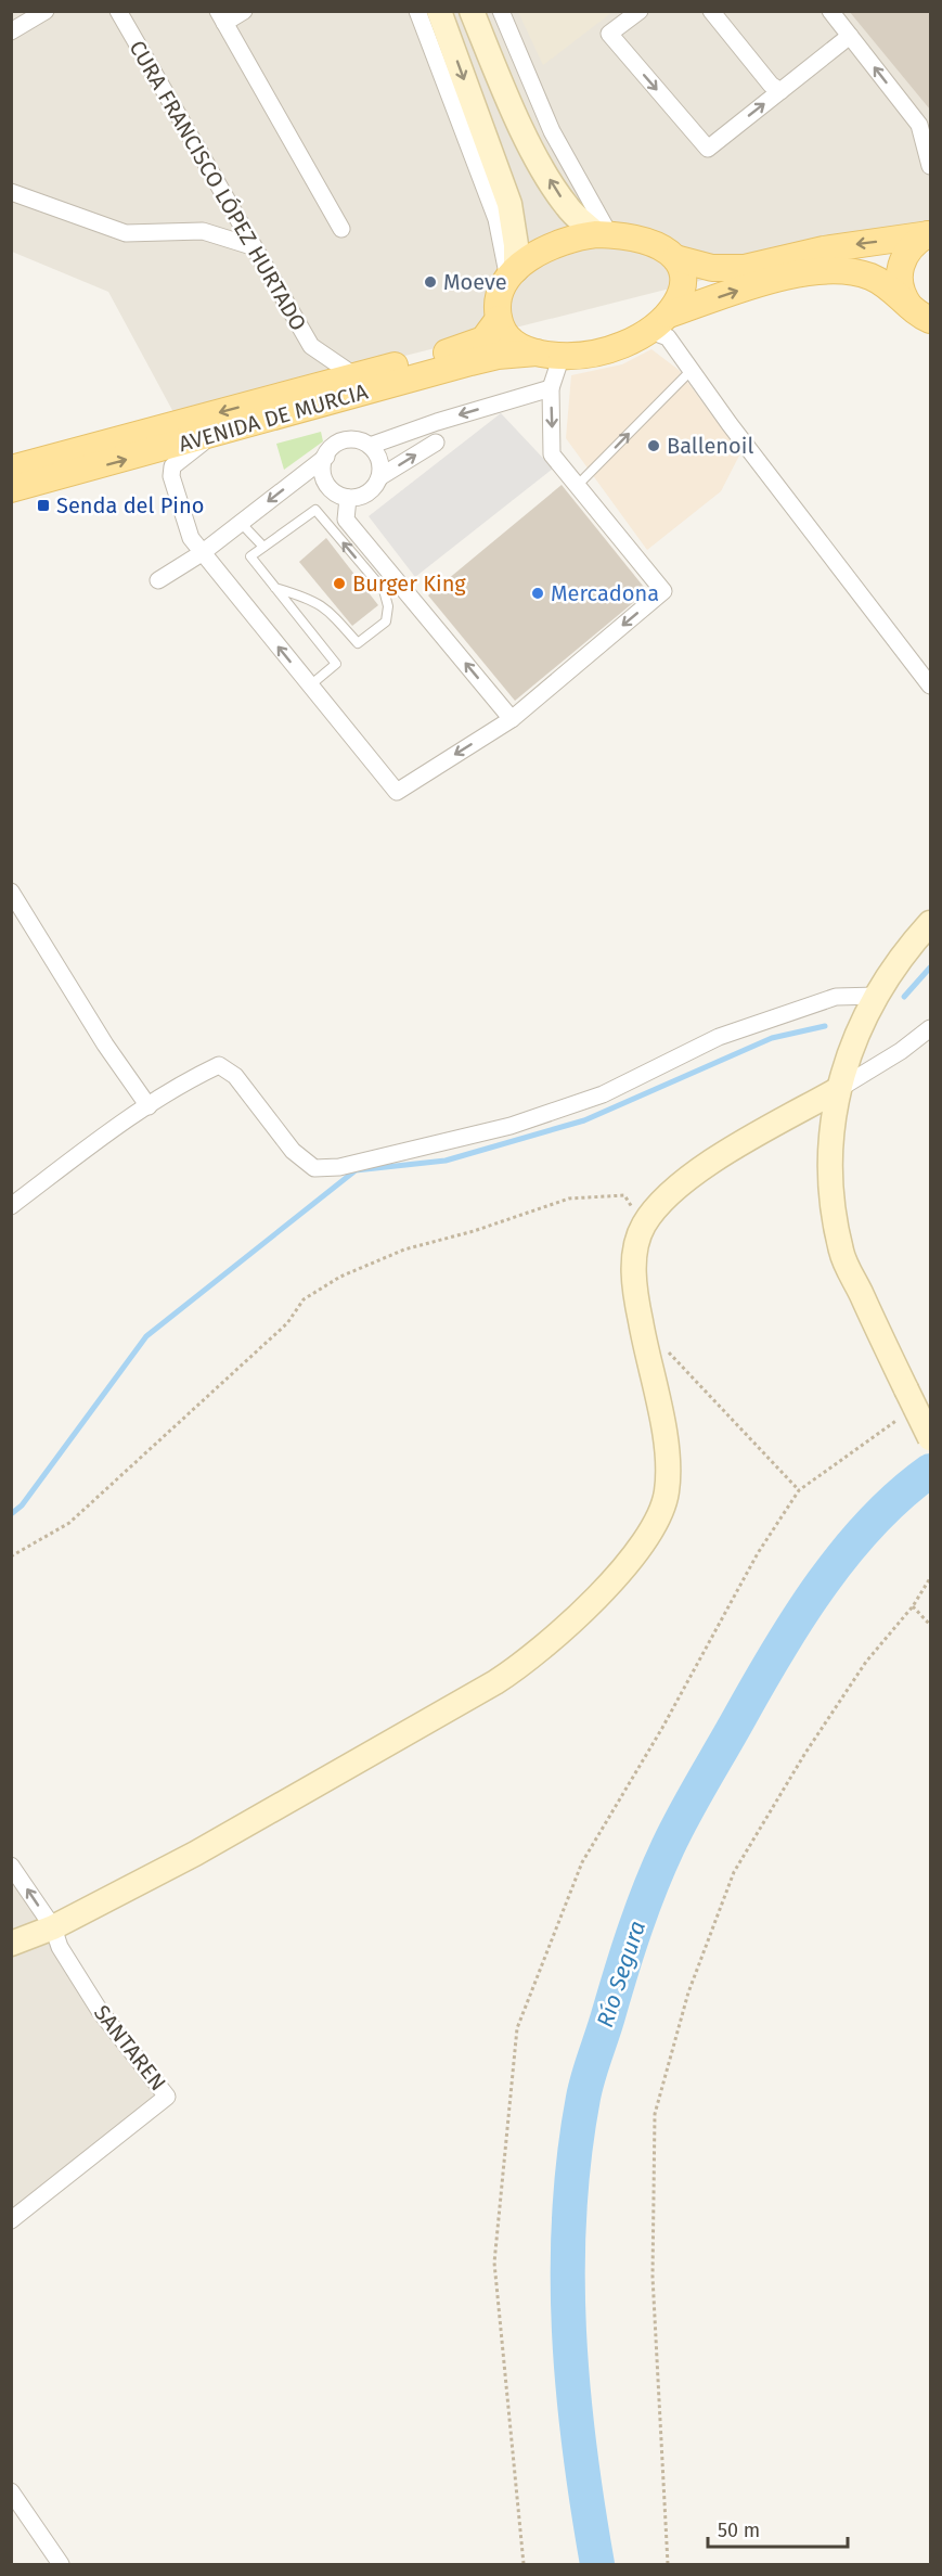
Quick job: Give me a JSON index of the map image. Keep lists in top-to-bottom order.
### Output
{
  "streets": {
    "main road": ["AVENIDA DE MURCIA"],
    "street": ["CURA FRANCISCO LÓPEZ HURTADO", "SANTAREN"]
  },
  "crossings": [
    ["CURA FRANCISCO LÓPEZ HURTADO", "AVENIDA DE MURCIA"]
  ],
  "water": ["Río Segura"],
  "places": {
    "other": [
      "Moeve",
      "Ballenoil",
      "Burger King",
      "Mercadona"
    ],
    "transit": ["Senda del Pino"]
  },
  "scale_bar": "50 m"
}
